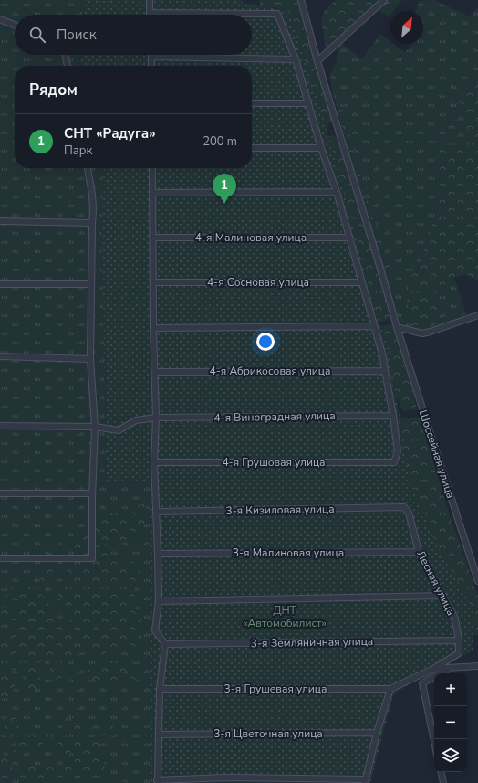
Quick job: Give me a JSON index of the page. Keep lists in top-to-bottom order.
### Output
{
  "streets": {
    "street": [
      "4-я Малиновая улица",
      "4-я Сосновая улица",
      "4-я Абрикосовая улица",
      "4-я Виноградная улица",
      "Шоссейная улица",
      "4-я Грушовая улица",
      "3-я Кизиловая улица",
      "3-я Малиновая улица",
      "Лесная улица",
      "3-я Земляничная улица",
      "3-я Грушевая улица",
      "3-я Цветочная улица"
    ]
  },
  "crossings": [
    ["4-я Виноградная улица", "4-я Грушовая улица"],
    ["3-я Кизиловая улица", "Лесная улица"],
    ["3-я Малиновая улица", "Лесная улица"],
    ["Лесная улица", "3-я Земляничная улица"],
    ["Лесная улица", "3-я Грушевая улица"]
  ],
  "parks": ["ДНТ «Автомобилист»"],
  "north": "top right",
  "page": {
    "search": "Поиск",
    "heading": "Рядом",
    "list": [
      {
        "mark": "1",
        "name": "СНТ «Радуга»",
        "note": "Парк",
        "value": "200 m"
      }
    ],
    "pins": "1",
    "map_buttons": ["+", "−"]
  }
}
